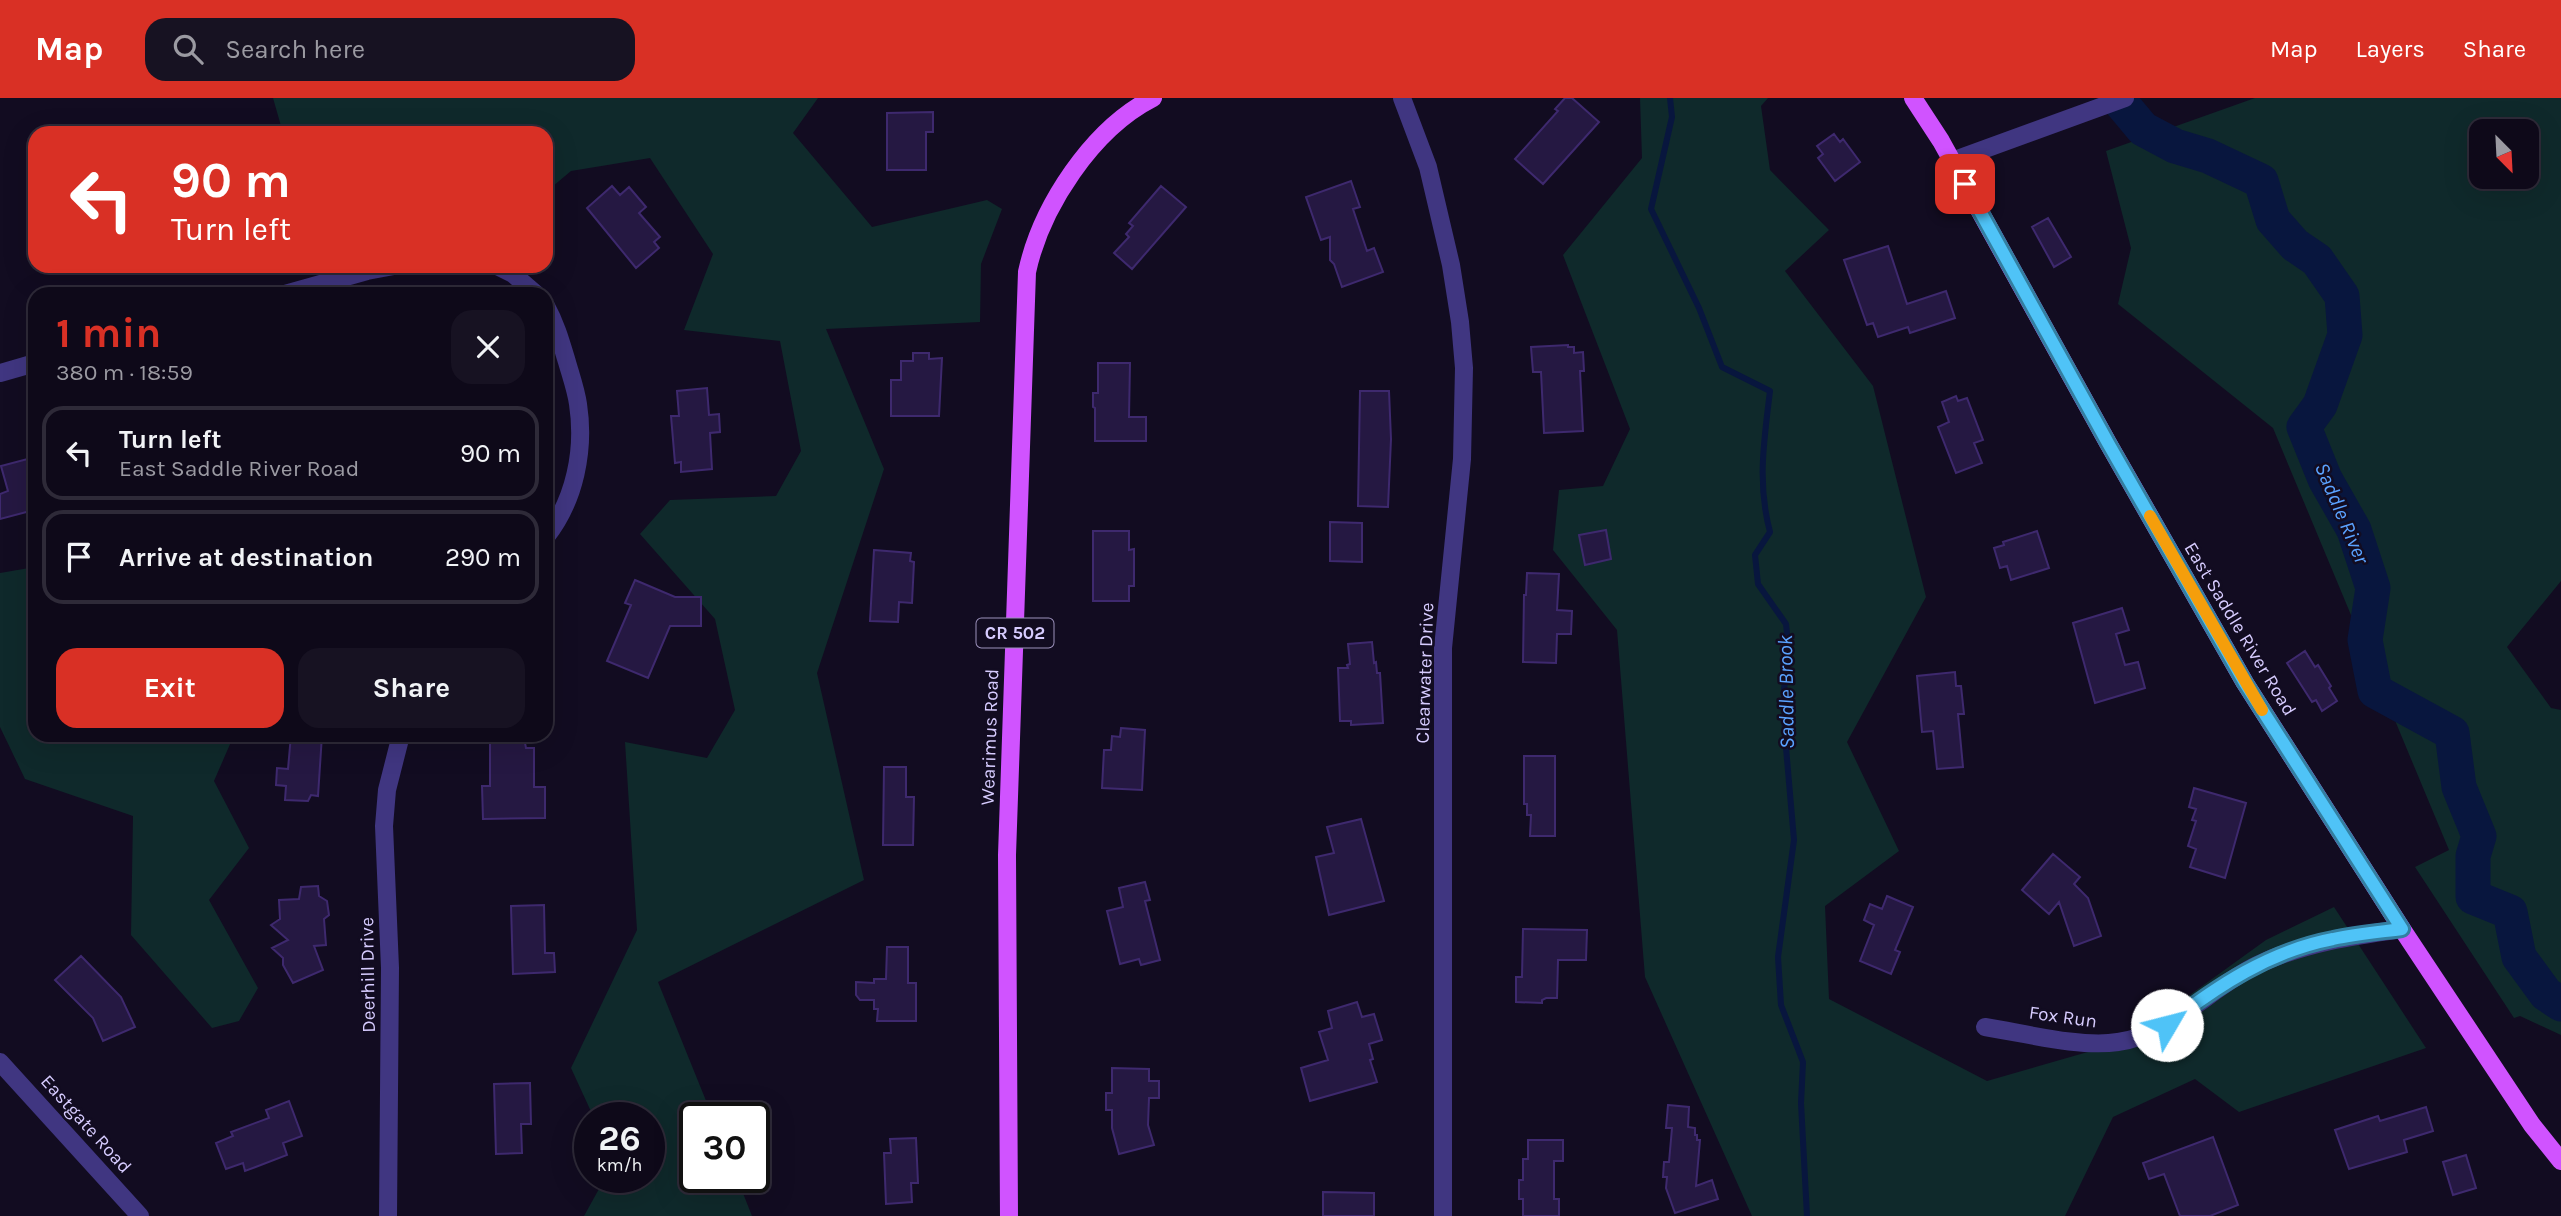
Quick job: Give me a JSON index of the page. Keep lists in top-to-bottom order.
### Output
{
  "streets": {
    "main road": ["East Saddle River Road", "CR 502", "Wearimus Road"],
    "street": [
      "Clearwater Drive",
      "Deerhill Drive",
      "Fox Run",
      "Eastgate Road"
    ]
  },
  "crossings": [
    ["East Saddle River Road", "Fox Run"]
  ],
  "water": ["Saddle River", "Saddle Brook"],
  "north": "bottom right",
  "page": {
    "header": "Map",
    "search": "Search here",
    "nav": ["Map", "Layers", "Share"],
    "turn": ["90 m", "Turn left"],
    "heading": ["1 min", "380 m · 18:59"],
    "list": [
      {
        "name": "Turn left",
        "note": "East Saddle River Road",
        "value": "90 m"
      },
      {
        "name": "Arrive at destination",
        "value": "290 m"
      }
    ],
    "buttons": ["Exit", "Share"],
    "speed": "26 km/h",
    "limit": "30"
  }
}
